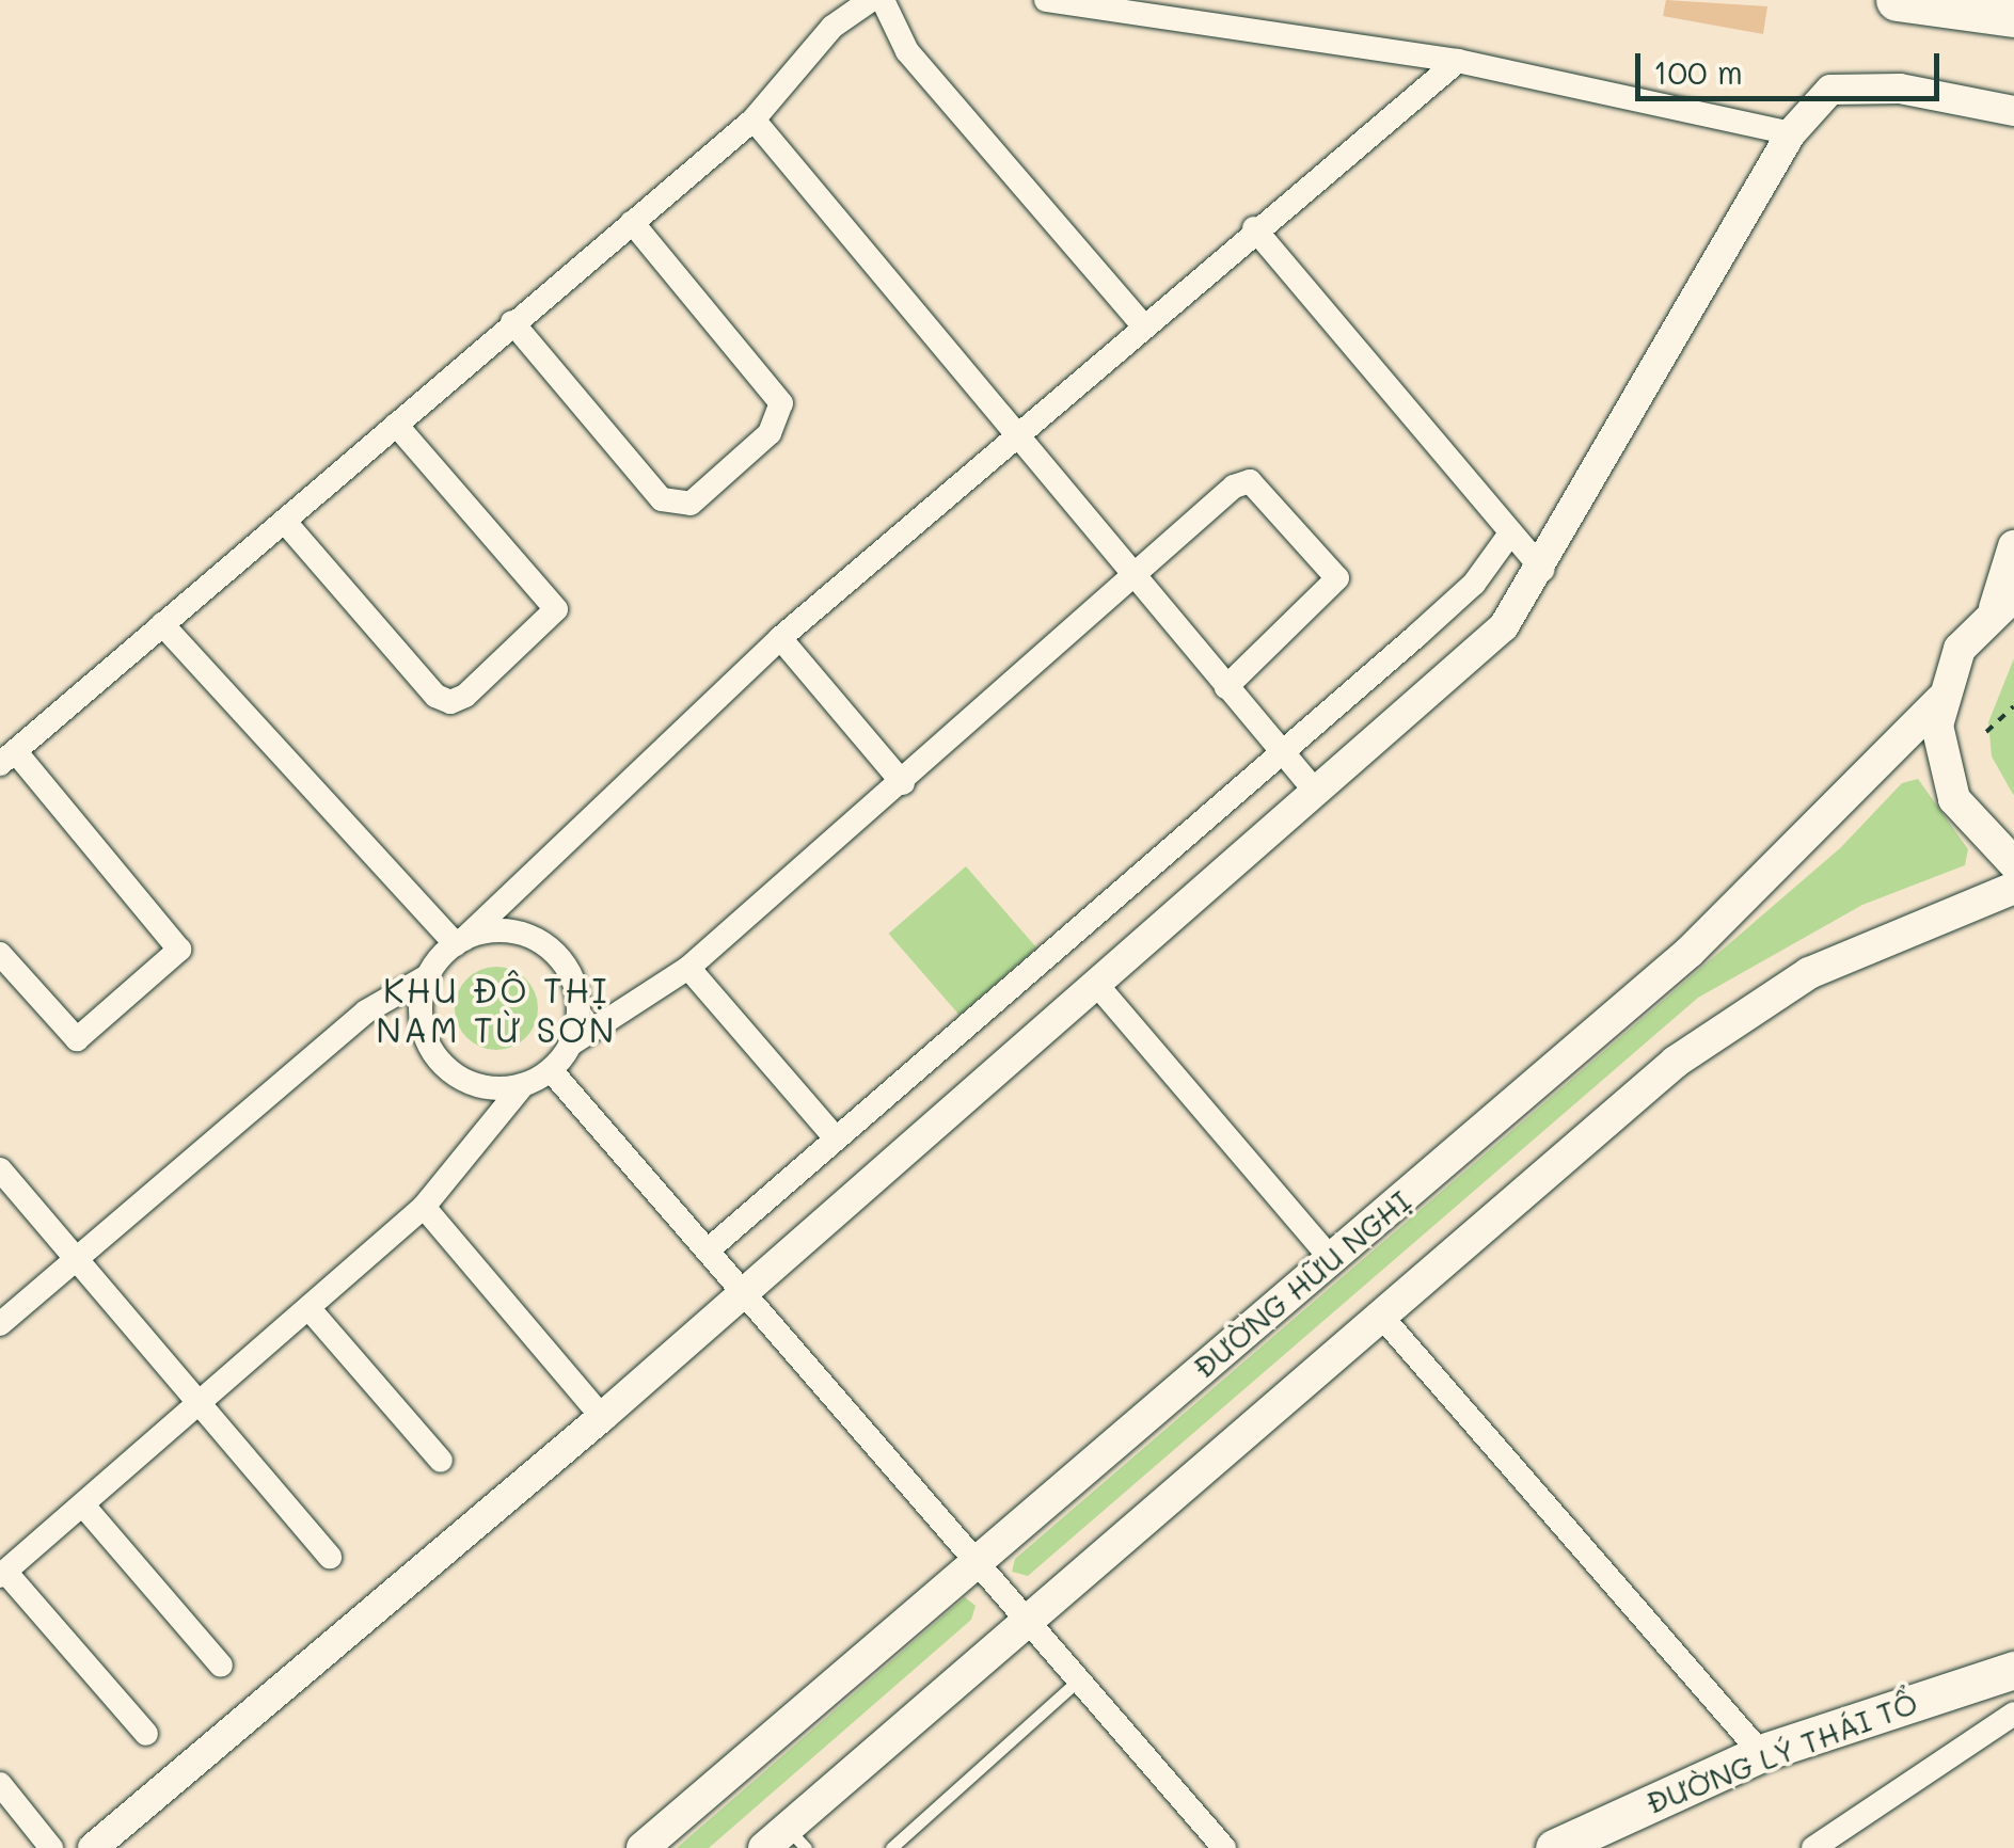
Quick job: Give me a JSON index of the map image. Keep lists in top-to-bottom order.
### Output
{
  "streets": {
    "main road": ["ĐƯỜNG HỮU NGHỊ", "ĐƯỜNG LÝ THÁI TỔ"]
  },
  "districts": ["KHU ĐÔ THỊ NAM TỪ SƠN"],
  "scale_bar": "100 m"
}
